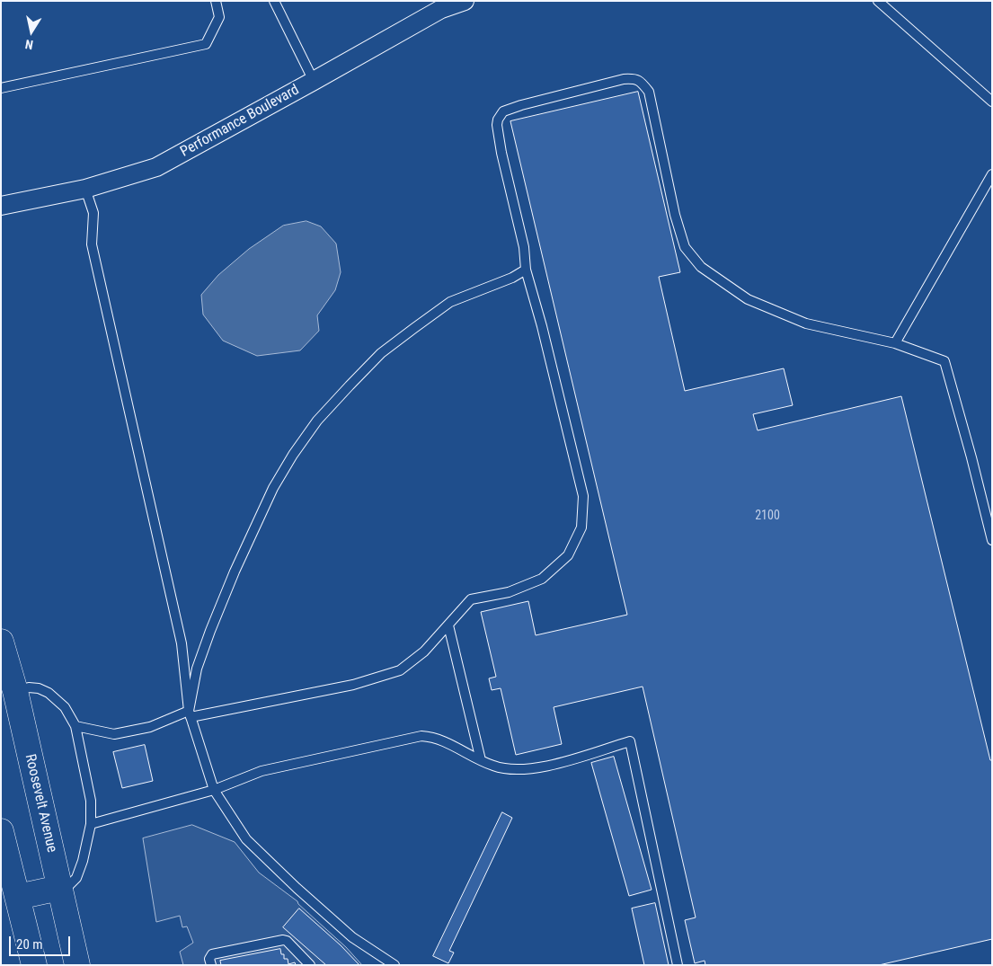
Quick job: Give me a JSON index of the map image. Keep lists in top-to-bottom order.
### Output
{
  "streets": {
    "main road": ["Roosevelt Avenue"],
    "street": ["Performance Boulevard"]
  },
  "house_numbers": ["2100"],
  "scale_bar": "20 m",
  "north": "bottom"
}
